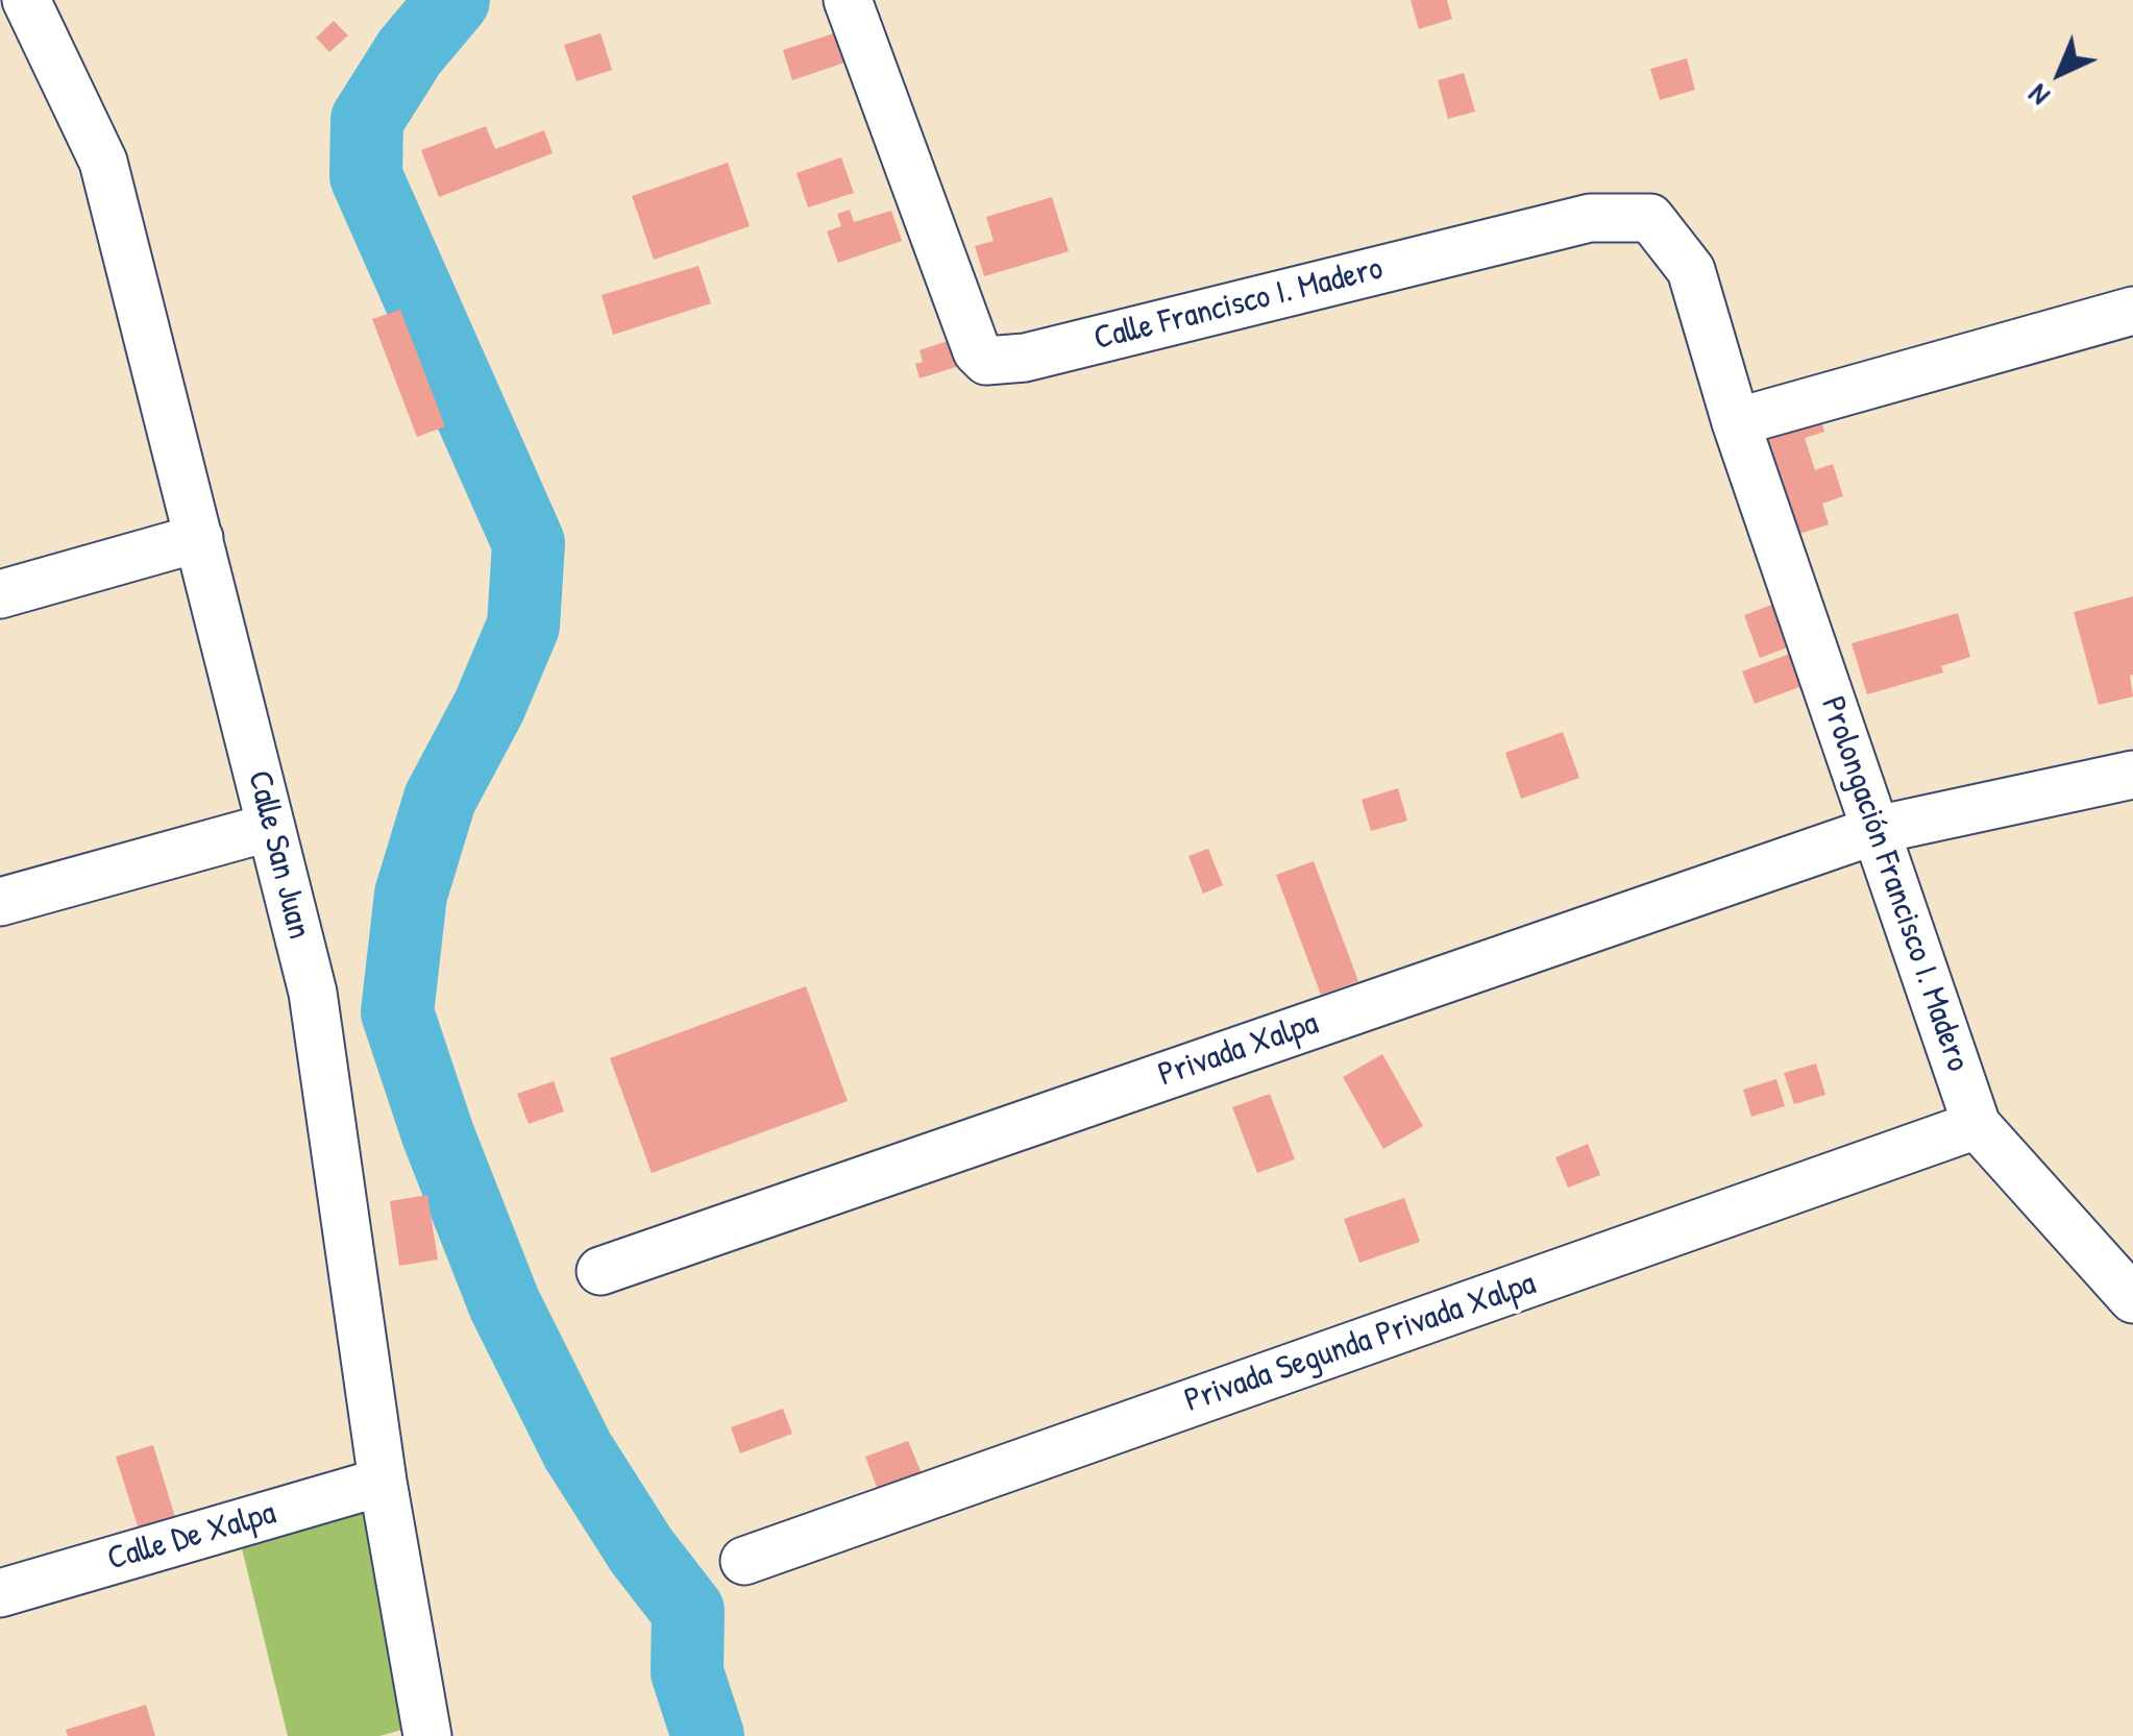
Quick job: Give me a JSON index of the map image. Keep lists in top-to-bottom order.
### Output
{
  "streets": {
    "street": [
      "Calle Francisco I. Madero",
      "Calle San Juan",
      "Prolongación Francisco I. Madero",
      "Privada Xalpa",
      "Privada Segunda Privada Xalpa",
      "Calle De Xalpa"
    ]
  },
  "crossings": [
    ["Calle Francisco I. Madero", "Prolongación Francisco I. Madero"],
    ["Calle San Juan", "Calle De Xalpa"],
    ["Prolongación Francisco I. Madero", "Privada Xalpa"],
    ["Prolongación Francisco I. Madero", "Privada Segunda Privada Xalpa"]
  ],
  "north": "bottom left"
}
